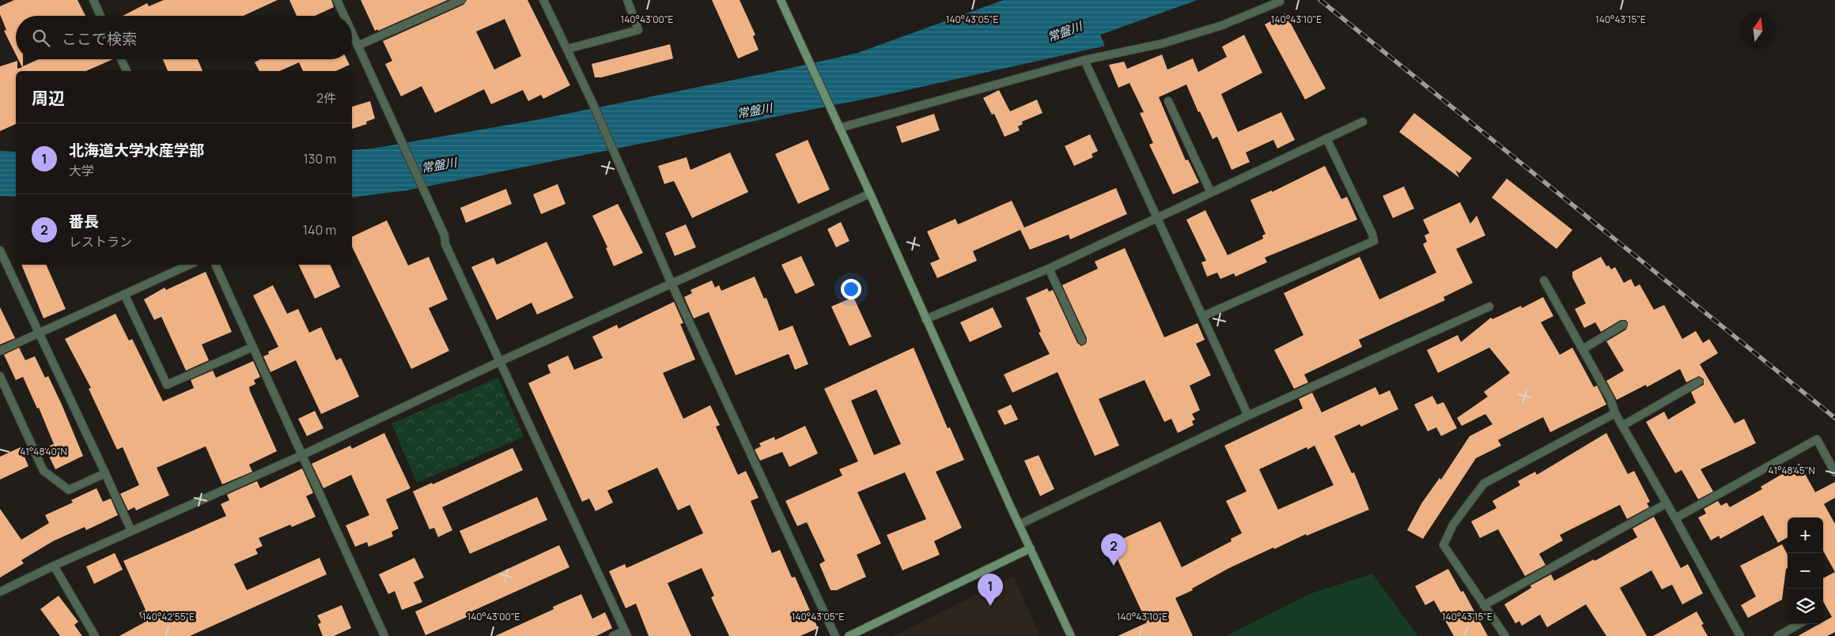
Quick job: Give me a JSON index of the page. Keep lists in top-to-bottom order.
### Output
{
  "water": ["常盤川"],
  "north": "top",
  "page": {
    "search": "ここで検索",
    "heading": ["周辺", "2件"],
    "list": [
      {
        "mark": "1",
        "name": "北海道大学水産学部",
        "note": "大学",
        "value": "130 m"
      },
      {
        "mark": "2",
        "name": "番長",
        "note": "レストラン",
        "value": "140 m"
      }
    ],
    "map_buttons": ["+", "−"],
    "pins": ["2", "1"]
  },
  "coordinates": [
    "140°43'00\"E",
    "140°43'05\"E",
    "140°43'10\"E",
    "140°43'15\"E",
    "41°48'40\"N",
    "41°48'45\"N",
    "140°42'55\"E"
  ]
}
